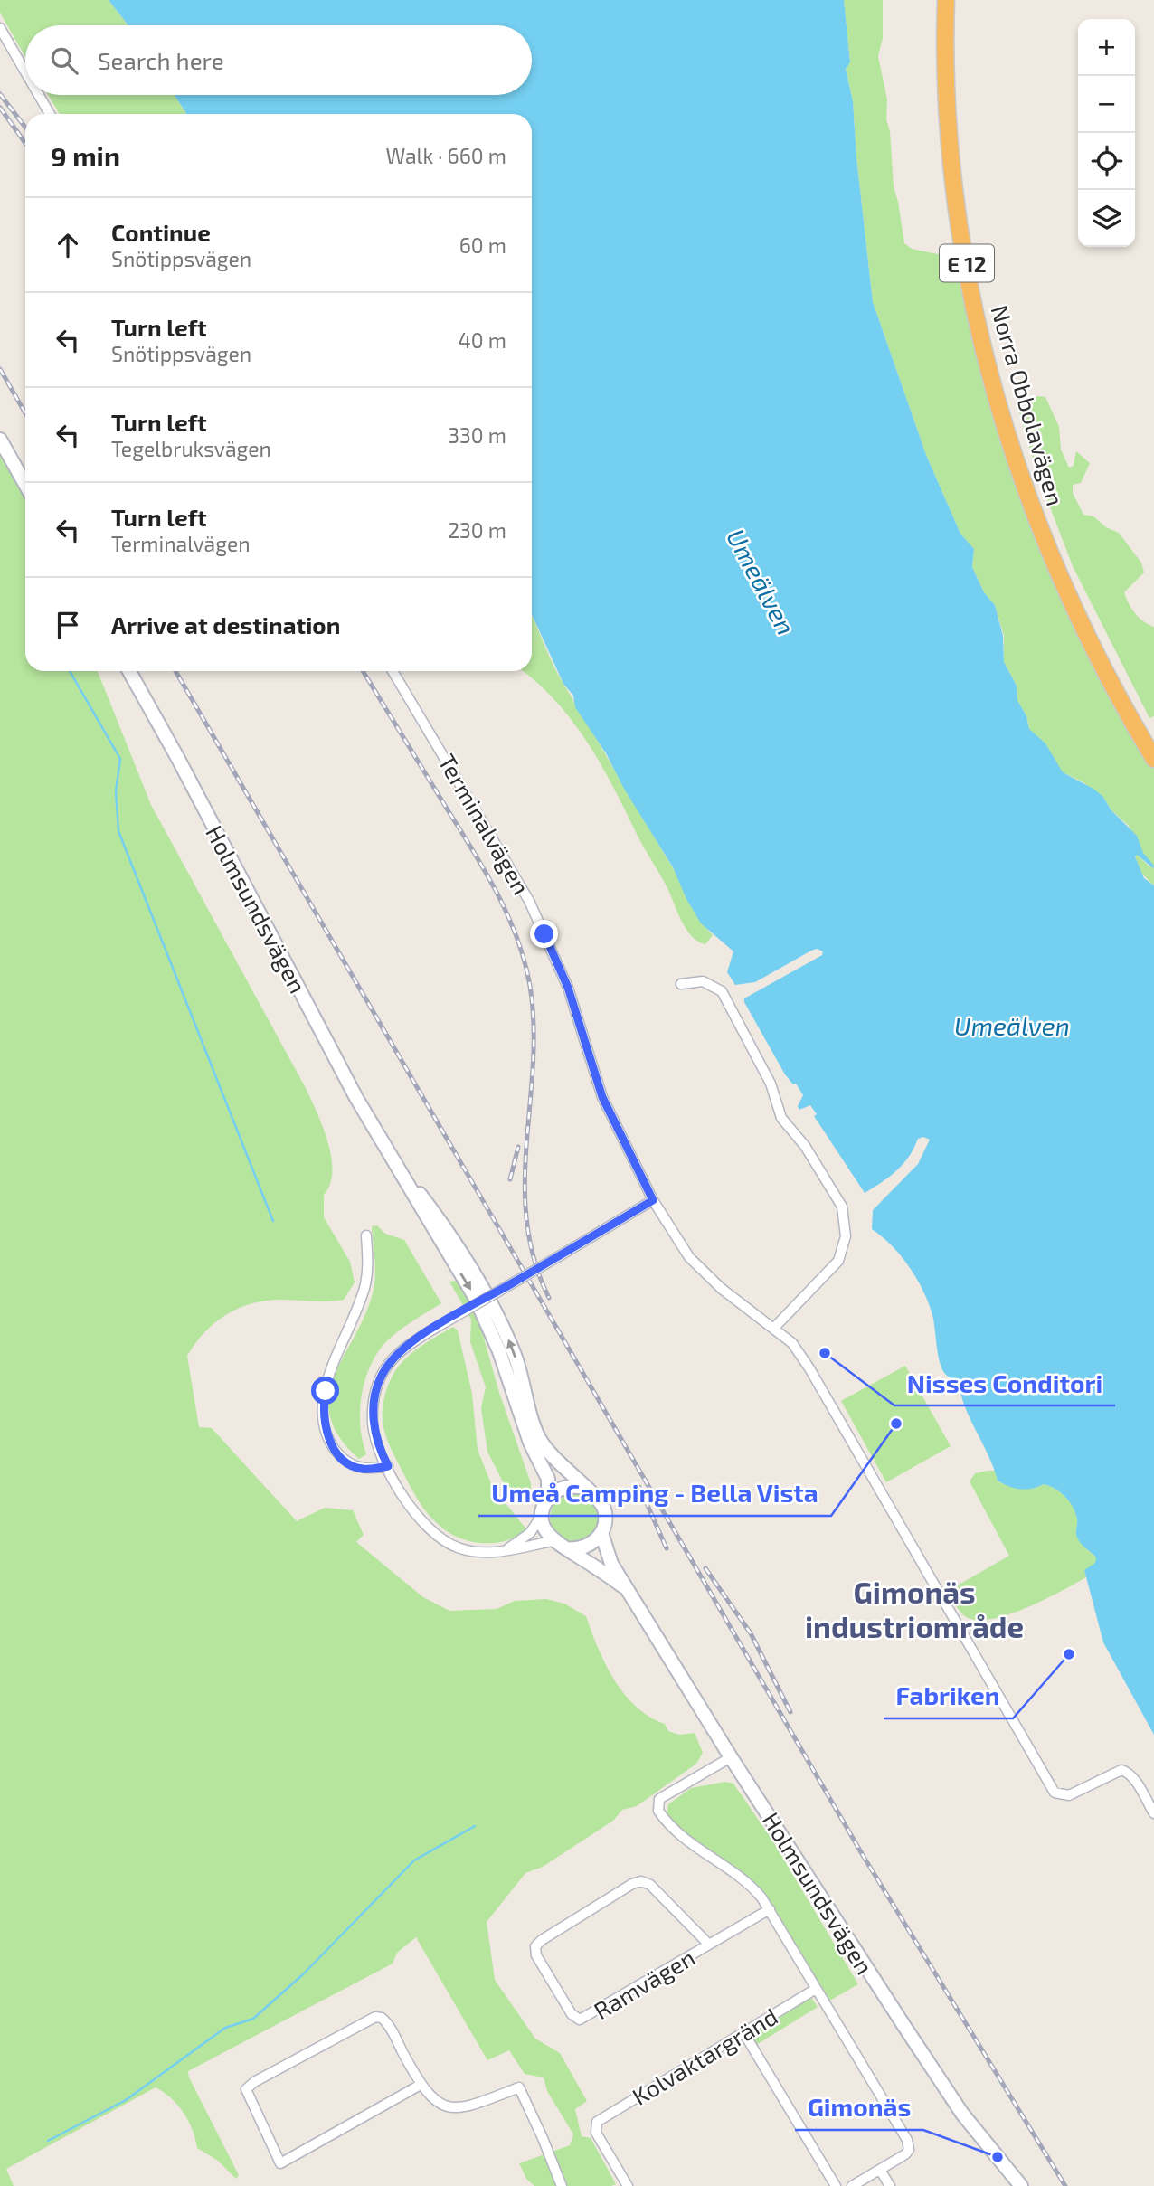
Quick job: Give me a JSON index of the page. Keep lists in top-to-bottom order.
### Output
{
  "streets": {
    "highway": ["E 12", "Norra Obbolavägen"],
    "main road": ["Holmsundsvägen"],
    "street": ["Terminalvägen", "Ramvägen", "Kolvaktargränd"]
  },
  "districts": ["Gimonäs industriområde"],
  "water": ["Umeälven"],
  "places": [
    "Nisses Conditori",
    "Umeå Camping - Bella Vista",
    "Fabriken",
    "Gimonäs"
  ],
  "page": {
    "map_buttons": ["+", "−"],
    "search": "Search here",
    "heading": ["9 min", "Walk · 660 m"],
    "list": [
      ["Continue", "Snötippsvägen", "60 m"],
      ["Turn left", "Snötippsvägen", "40 m"],
      ["Turn left", "Tegelbruksvägen", "330 m"],
      ["Turn left", "Terminalvägen", "230 m"],
      "Arrive at destination"
    ]
  }
}
